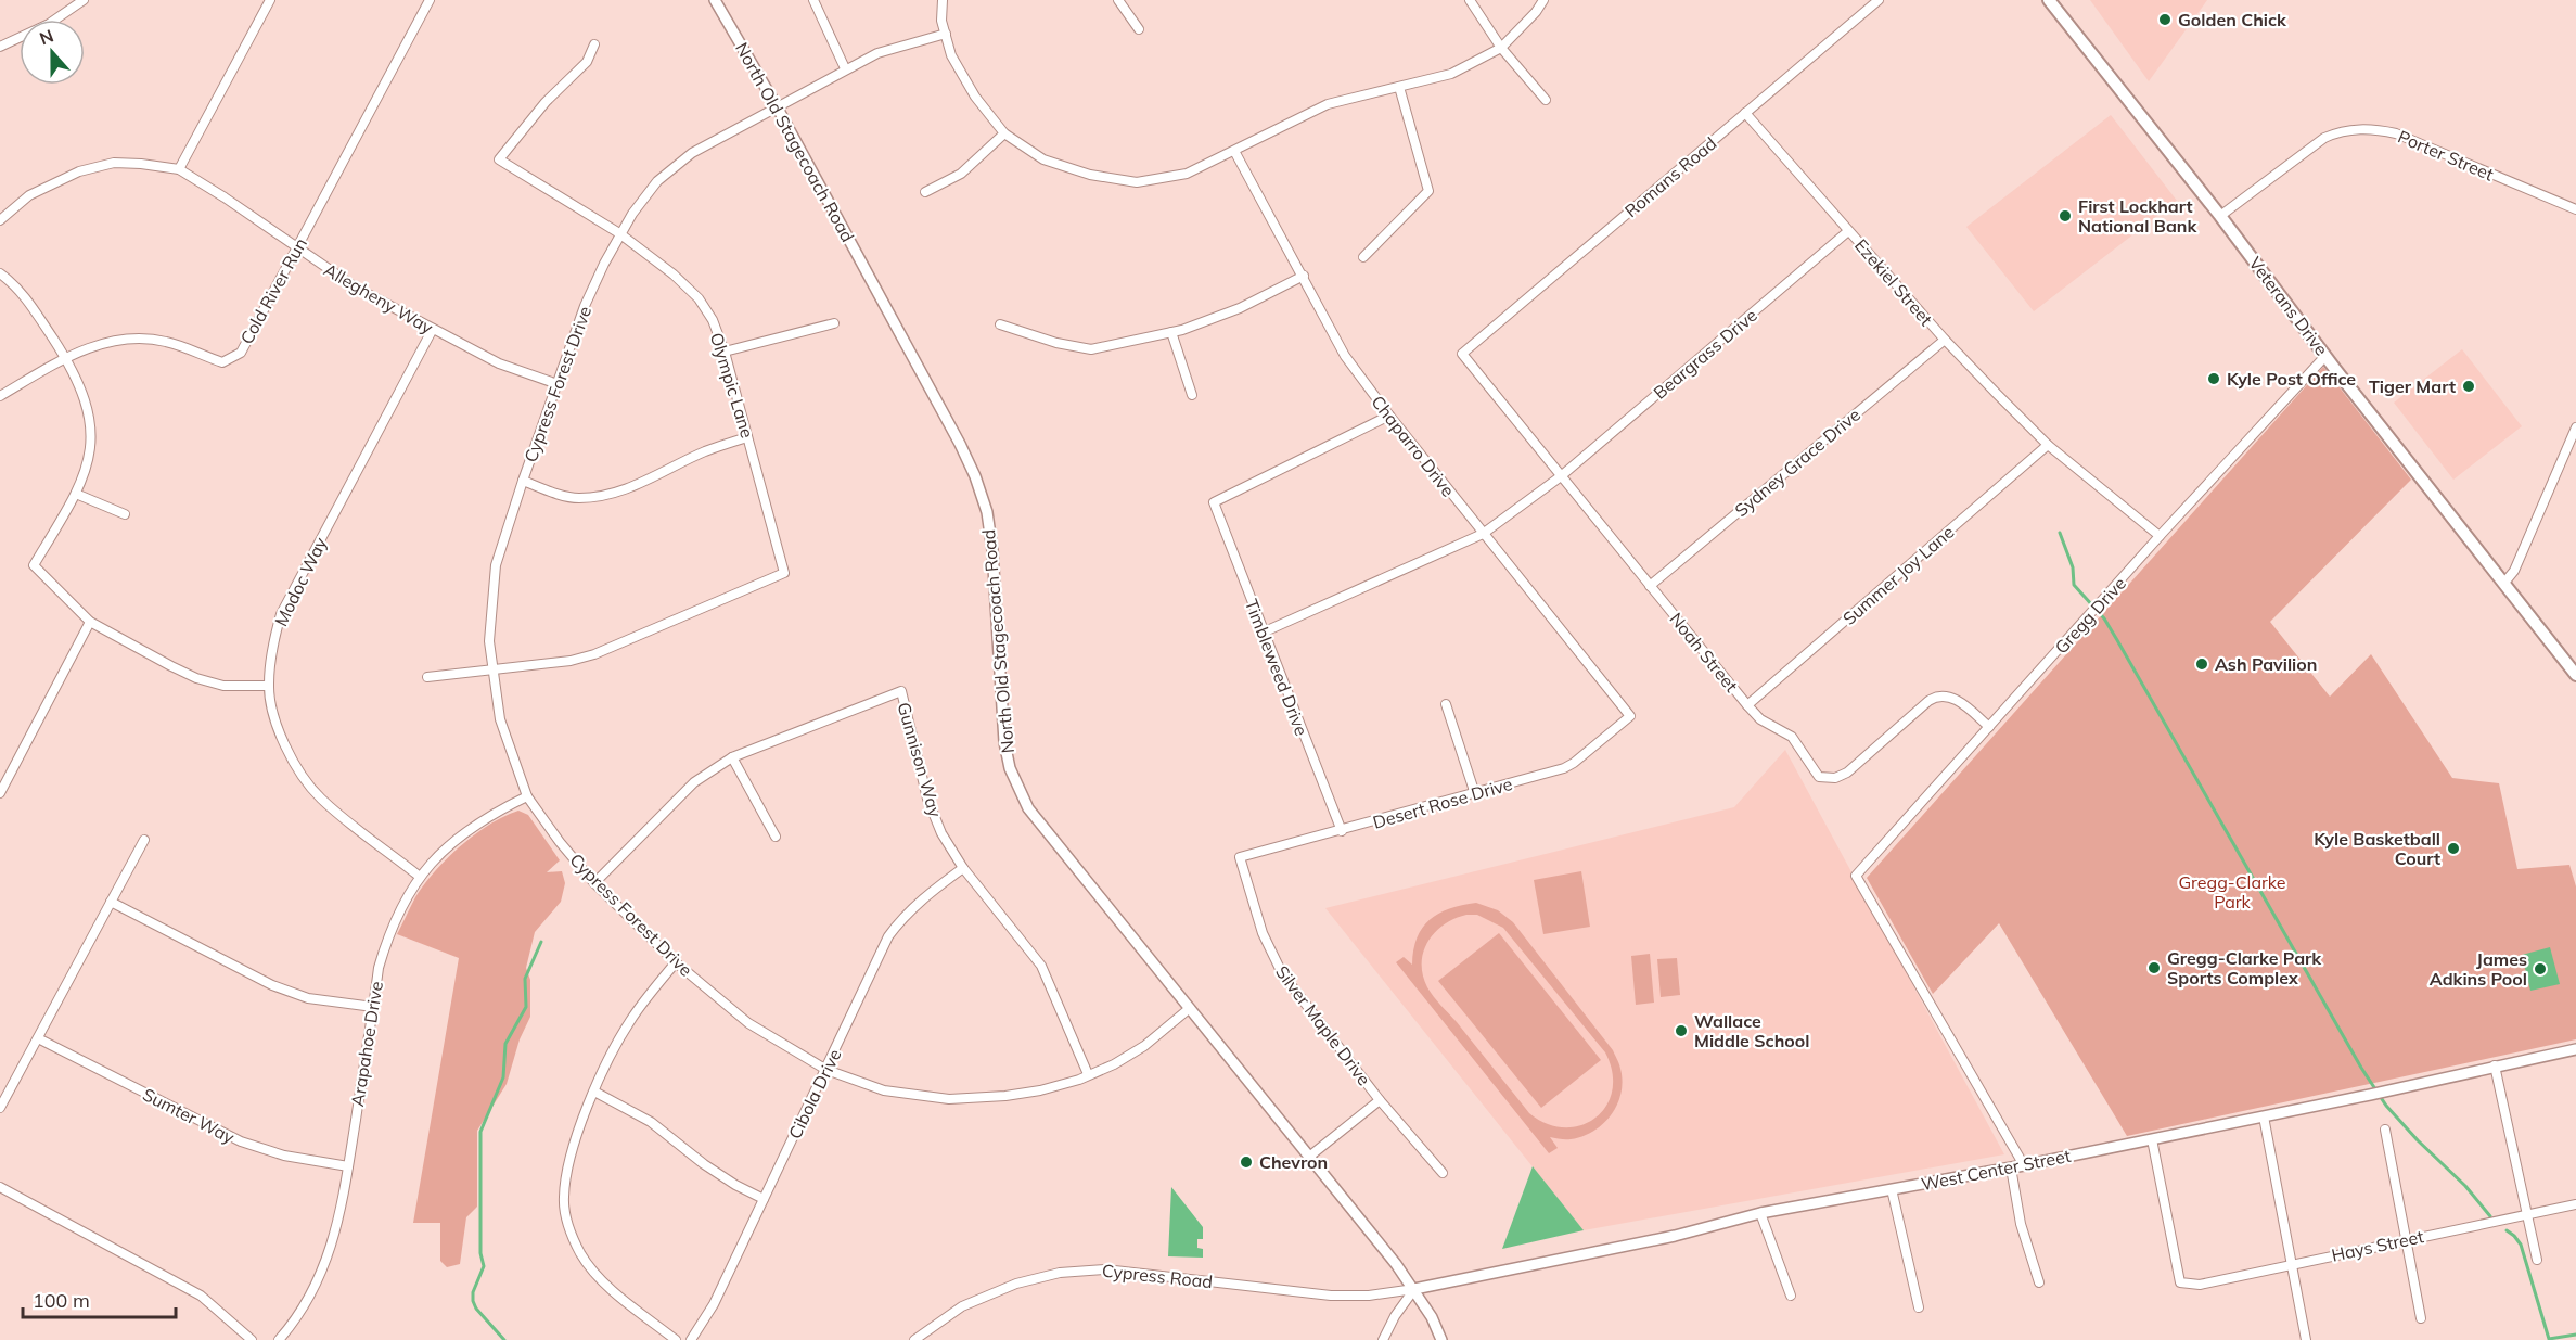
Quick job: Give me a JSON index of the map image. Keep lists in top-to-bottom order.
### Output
{
  "streets": {
    "main road": ["Veterans Drive"],
    "street": [
      "North Old Stagecoach Road",
      "Porter Street",
      "Romans Road",
      "Ezekiel Street",
      "Cold River Run",
      "Allegheny Way",
      "Beargrass Drive",
      "Cypress Forest Drive",
      "Olympic Lane",
      "Chaparro Drive",
      "Sydney Grace Drive",
      "Summer Joy Lane",
      "Modoc Way",
      "Gregg Drive",
      "Noah Street",
      "Timbleweed Drive",
      "Gunnison Way",
      "Desert Rose Drive",
      "Silver Maple Drive",
      "Arapahoe Drive",
      "Cibola Drive",
      "Sumter Way",
      "West Center Street",
      "Hays Street",
      "Cypress Road"
    ]
  },
  "crossings": [
    ["North Old Stagecoach Road", "Cypress Forest Drive"],
    ["North Old Stagecoach Road", "West Center Street"],
    ["North Old Stagecoach Road", "Cypress Road"],
    ["Porter Street", "Veterans Drive"],
    ["Romans Road", "Ezekiel Street"],
    ["Romans Road", "Noah Street"],
    ["Ezekiel Street", "Beargrass Drive"],
    ["Ezekiel Street", "Sydney Grace Drive"],
    ["Ezekiel Street", "Summer Joy Lane"],
    ["Ezekiel Street", "Gregg Drive"],
    ["Cold River Run", "Allegheny Way"],
    ["Allegheny Way", "Cypress Forest Drive"],
    ["Allegheny Way", "Modoc Way"],
    ["Veterans Drive", "Gregg Drive"],
    ["Beargrass Drive", "Chaparro Drive"],
    ["Beargrass Drive", "Noah Street"],
    ["Cypress Forest Drive", "Olympic Lane"],
    ["Cypress Forest Drive", "Gunnison Way"],
    ["Cypress Forest Drive", "Arapahoe Drive"],
    ["Cypress Forest Drive", "Cibola Drive"],
    ["Chaparro Drive", "Timbleweed Drive"],
    ["Chaparro Drive", "Desert Rose Drive"],
    ["Sydney Grace Drive", "Noah Street"],
    ["Summer Joy Lane", "Noah Street"],
    ["Modoc Way", "Arapahoe Drive"],
    ["Gregg Drive", "Noah Street"],
    ["Gregg Drive", "West Center Street"],
    ["Timbleweed Drive", "Desert Rose Drive"],
    ["Gunnison Way", "Cibola Drive"],
    ["Desert Rose Drive", "Silver Maple Drive"],
    ["Arapahoe Drive", "Sumter Way"],
    ["West Center Street", "Hays Street"],
    ["West Center Street", "Cypress Road"]
  ],
  "parks": ["Gregg-Clarke Park"],
  "places": [
    "Golden Chick",
    "First Lockhart National Bank",
    "Kyle Post Office",
    "Tiger Mart",
    "Ash Pavilion",
    "Kyle Basketball Court",
    "Gregg-Clarke Park Sports Complex",
    "James Adkins Pool",
    "Wallace Middle School",
    "Chevron"
  ],
  "scale_bar": "100 m",
  "north": "top"
}
